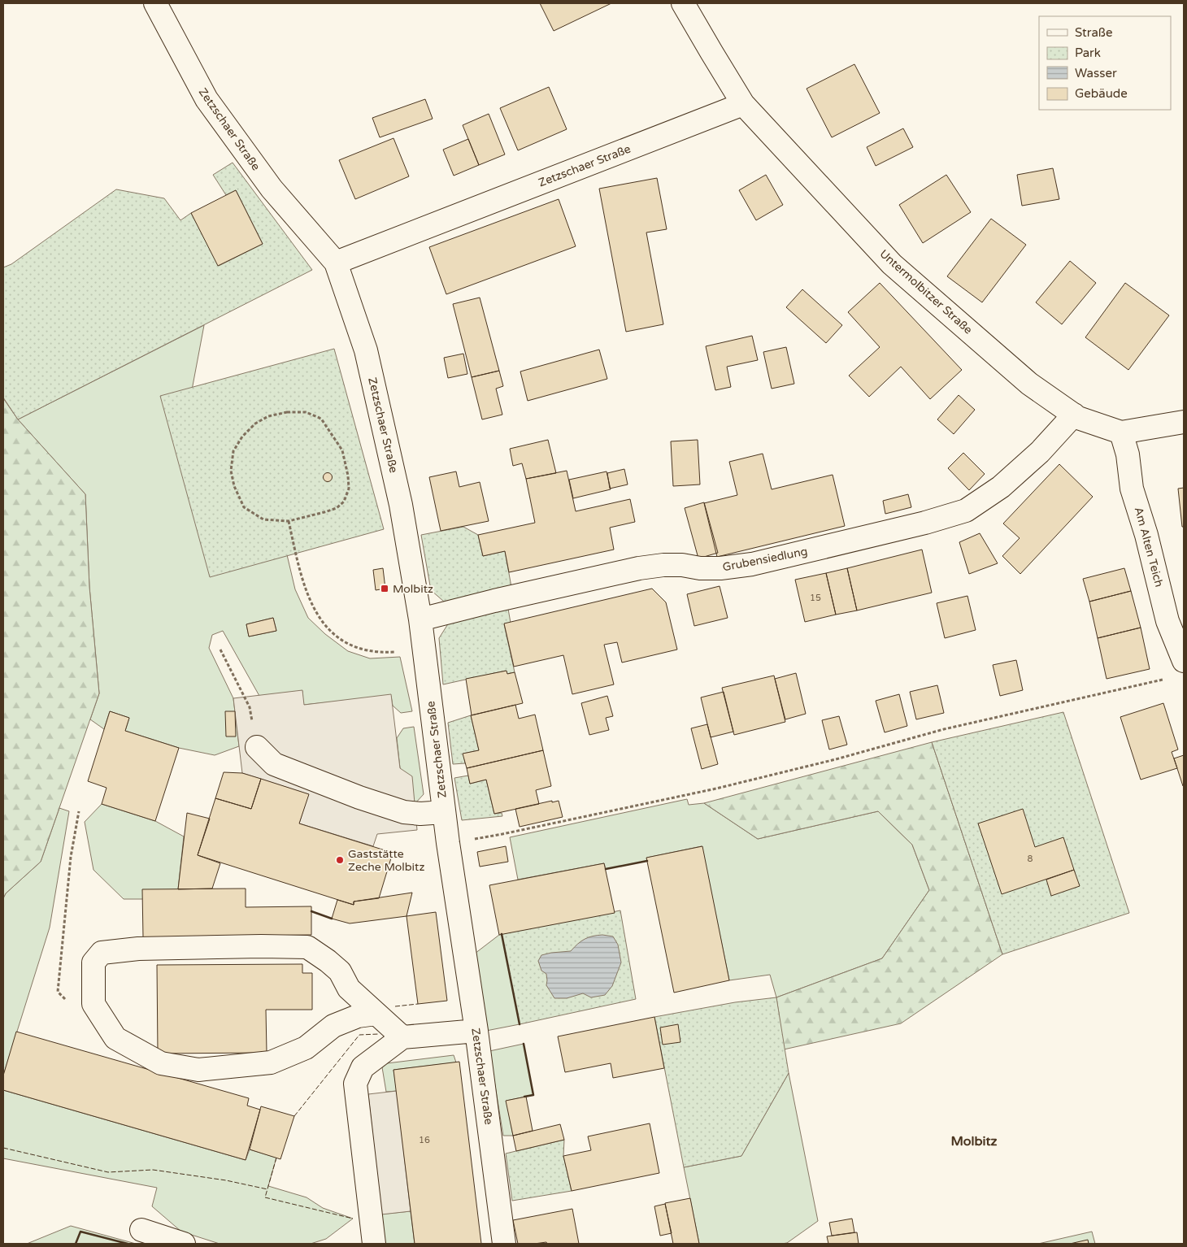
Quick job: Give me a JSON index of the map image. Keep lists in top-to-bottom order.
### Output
{
  "streets": {
    "street": [
      "Zetzschaer Straße",
      "Untermolbitzer Straße",
      "Am Alten Teich",
      "Grubensiedlung"
    ]
  },
  "crossings": [
    ["Zetzschaer Straße", "Untermolbitzer Straße"],
    ["Zetzschaer Straße", "Grubensiedlung"],
    ["Untermolbitzer Straße", "Am Alten Teich"],
    ["Untermolbitzer Straße", "Grubensiedlung"]
  ],
  "districts": ["Molbitz"],
  "places": {
    "transit": ["Molbitz"],
    "other": ["Gaststätte Zeche Molbitz"]
  },
  "house_numbers": ["15", "8", "16"],
  "legend": [
    "Straße",
    "Park",
    "Wasser",
    "Gebäude"
  ]
}
